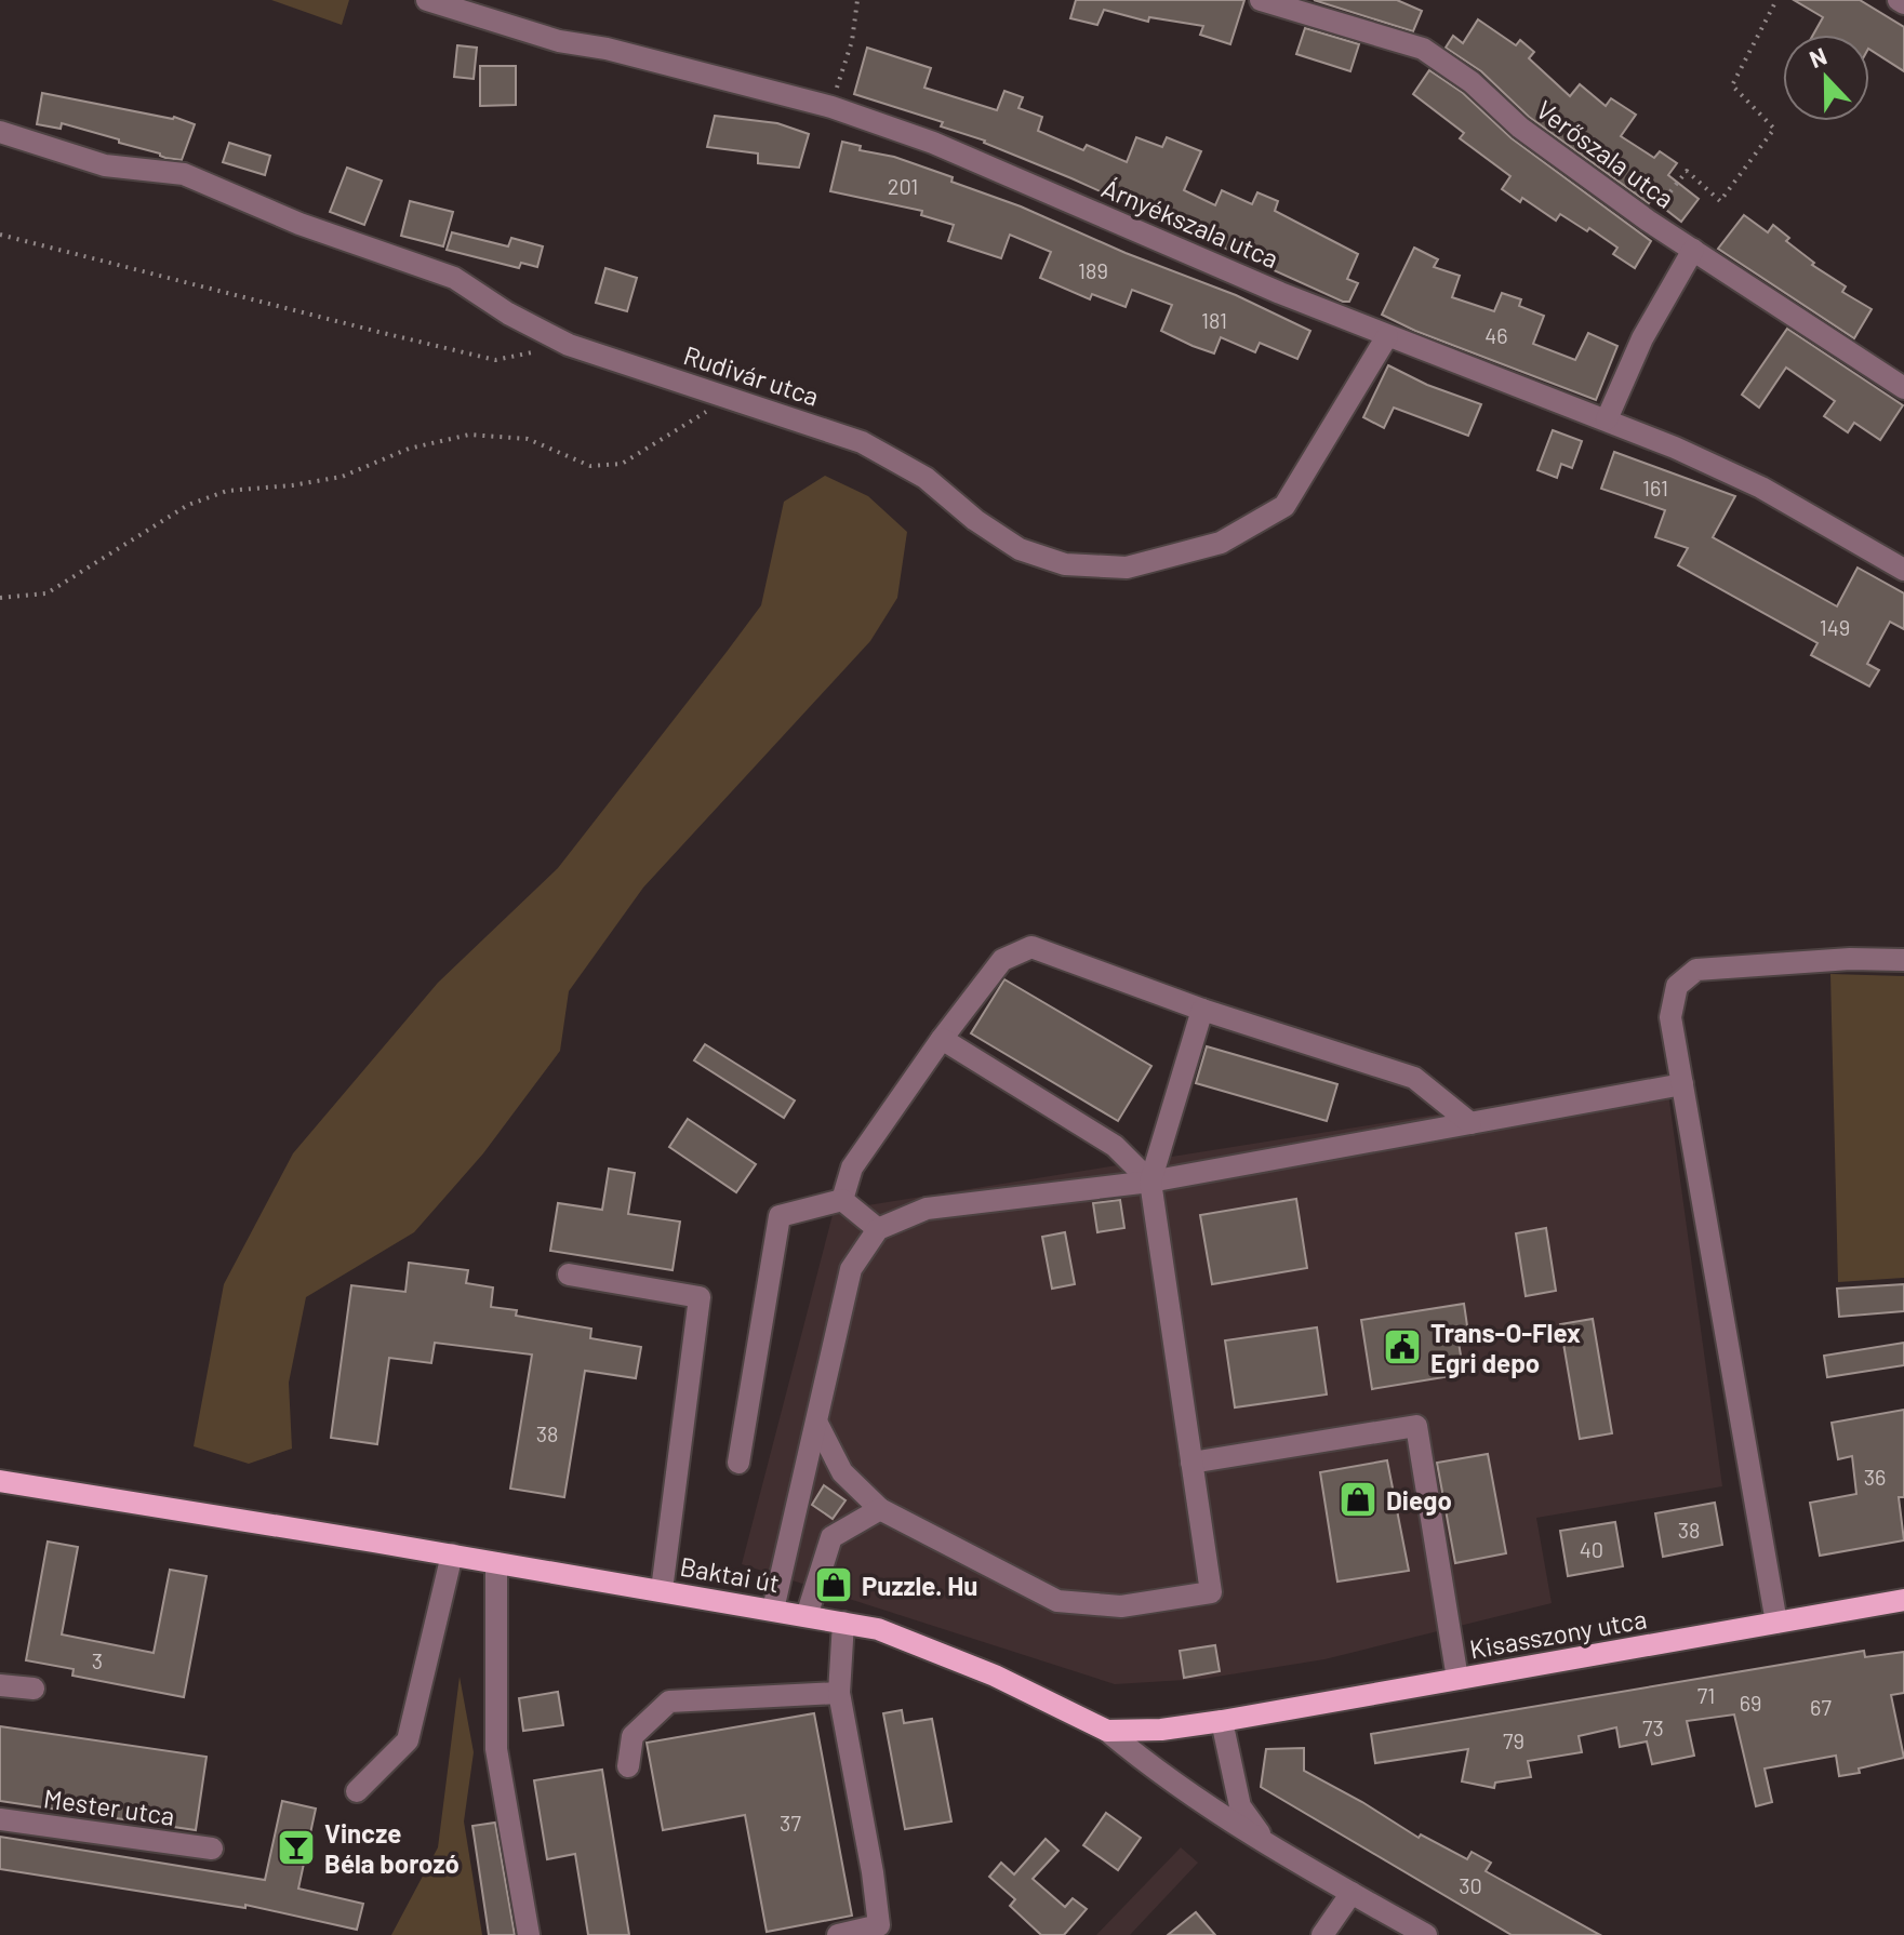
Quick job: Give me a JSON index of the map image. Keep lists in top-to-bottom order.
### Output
{
  "streets": {
    "main road": ["Baktai út", "Kisasszony utca"],
    "street": [
      "Verőszala utca",
      "Árnyékszala utca",
      "Rudivár utca",
      "Mester utca"
    ]
  },
  "crossings": [
    ["Árnyékszala utca", "Rudivár utca"],
    ["Baktai út", "Kisasszony utca"]
  ],
  "places": {
    "public building": ["Trans-O-Flex Egri depo"],
    "shop": ["Diego", "Puzzle. Hu"],
    "bar": ["Vincze Béla borozó"]
  },
  "house_numbers": [
    "201",
    "189",
    "181",
    "46",
    "161",
    "149",
    "38",
    "36",
    "38",
    "40",
    "3",
    "71",
    "69",
    "67",
    "73",
    "79",
    "37",
    "30"
  ],
  "north": "top"
}
